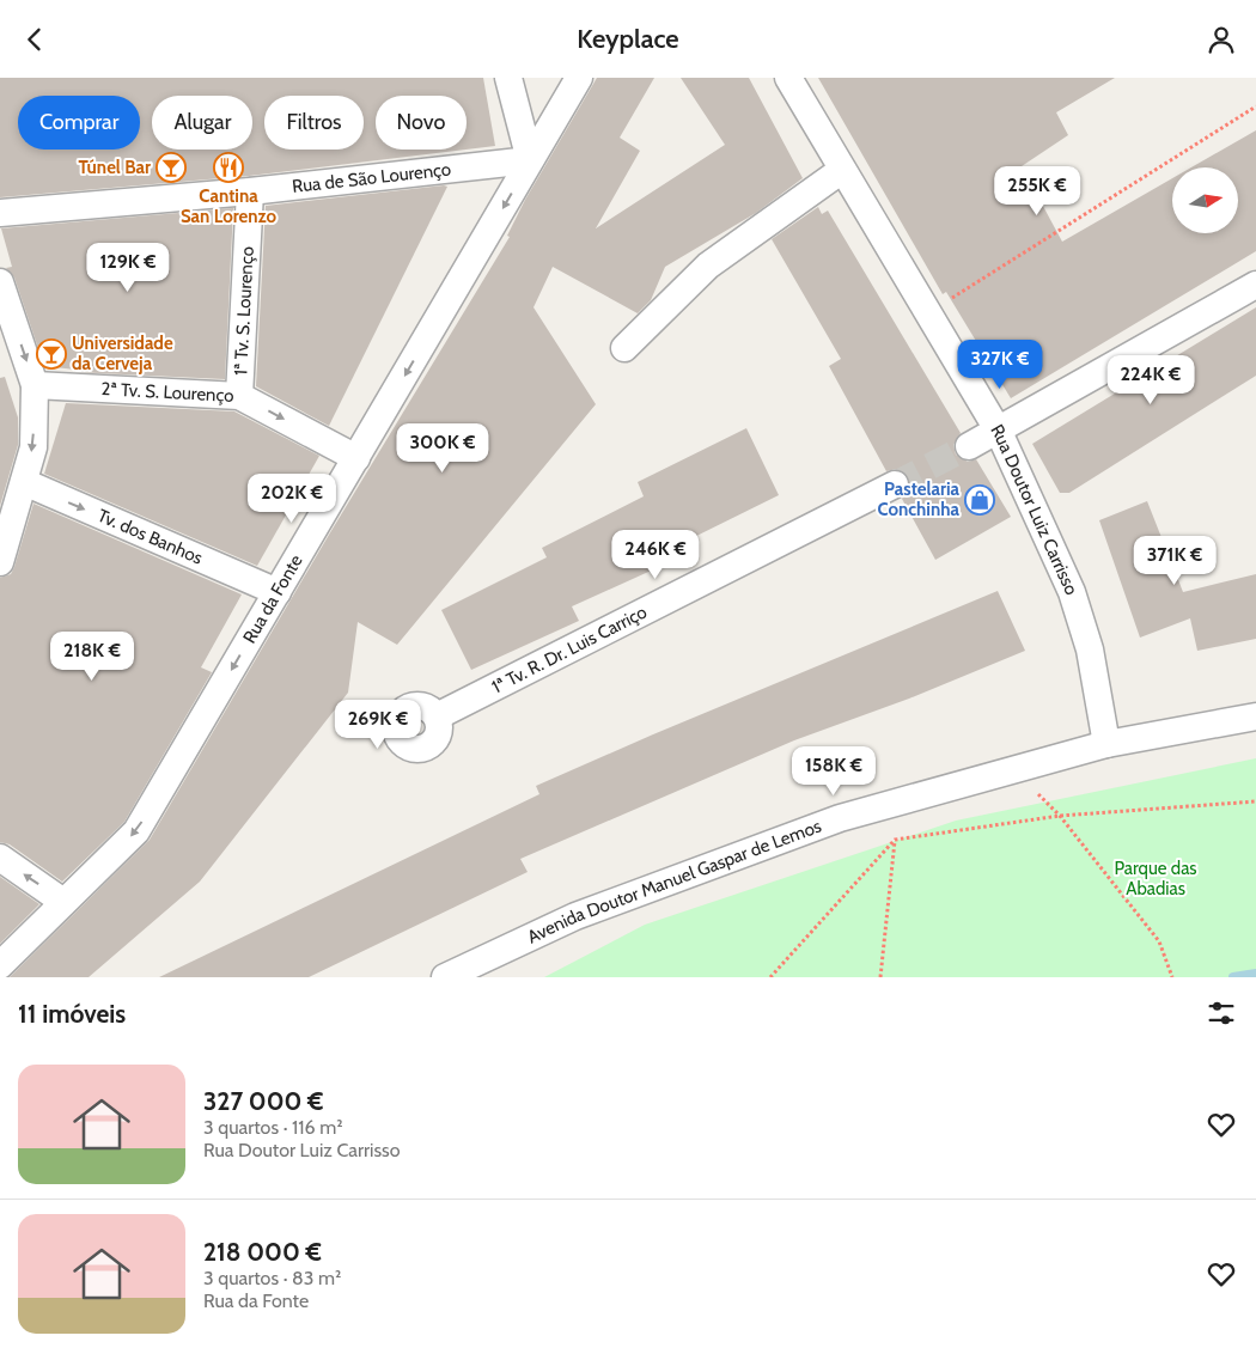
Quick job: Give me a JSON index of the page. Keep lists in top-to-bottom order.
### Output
{
  "streets": {
    "street": [
      "Rua de São Lourenço",
      "1ª Tv. S. Lourenço",
      "2ª Tv. S. Lourenço",
      "Rua Doutor Luiz Carrisso",
      "Tv. dos Banhos",
      "Rua da Fonte",
      "1ª Tv. R. Dr. Luis Carriço",
      "Avenida Doutor Manuel Gaspar de Lemos"
    ]
  },
  "crossings": [
    ["Rua de São Lourenço", "1ª Tv. S. Lourenço"],
    ["Rua de São Lourenço", "Rua da Fonte"],
    ["1ª Tv. S. Lourenço", "2ª Tv. S. Lourenço"],
    ["2ª Tv. S. Lourenço", "Rua da Fonte"],
    ["Rua Doutor Luiz Carrisso", "Avenida Doutor Manuel Gaspar de Lemos"],
    ["Tv. dos Banhos", "Rua da Fonte"]
  ],
  "one_way": ["2ª Tv. S. Lourenço", "Tv. dos Banhos", "Rua da Fonte"],
  "parks": ["Parque das Abadias"],
  "places": {
    "bar": ["Túnel Bar", "Universidade da Cerveja"],
    "restaurant": ["Cantina San Lorenzo"],
    "shop": ["Pastelaria Conchinha"]
  },
  "north": "right",
  "page": {
    "header": "Keyplace",
    "chip": [
      "Comprar",
      "Alugar",
      "Filtros",
      "Novo"
    ],
    "price": [
      "255K €",
      "129K €",
      "327K €",
      "224K €",
      "300K €",
      "202K €",
      "246K €",
      "371K €",
      "218K €",
      "269K €",
      "158K €"
    ],
    "heading": "11 imóveis",
    "list": [
      {
        "name": "327 000 €",
        "note": "3 quartos · 116 m² · Rua Doutor Luiz Carrisso"
      },
      {
        "name": "218 000 €",
        "note": "3 quartos · 83 m² · Rua da Fonte"
      }
    ]
  }
}
